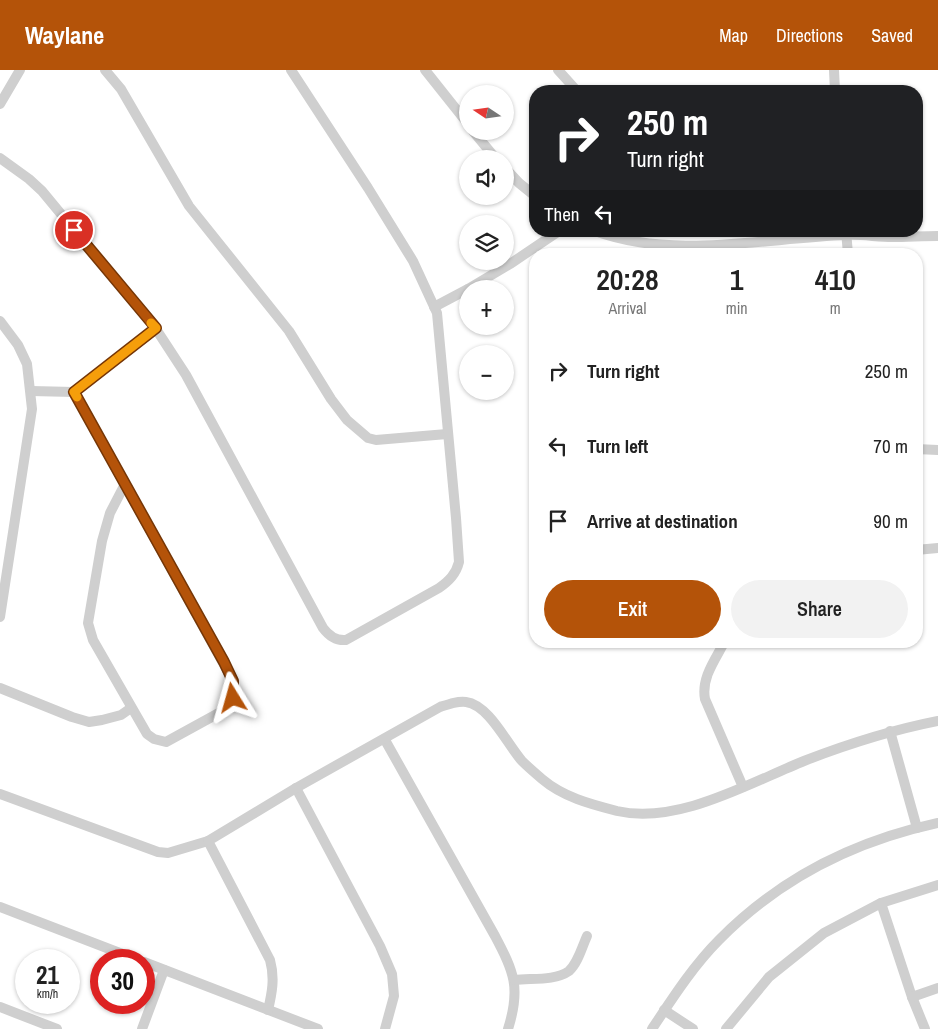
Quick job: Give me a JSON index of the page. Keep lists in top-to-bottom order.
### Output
{
  "north": "left",
  "page": {
    "header": "Waylane",
    "nav": ["Map", "Directions", "Saved"],
    "map_buttons": ["+", "−"],
    "turn": ["250 m", "Turn right"],
    "then": "Then",
    "eta": [
      "20:28",
      "Arrival",
      "1",
      "min",
      "410",
      "m"
    ],
    "list": [
      {
        "name": "Turn right",
        "value": "250 m"
      },
      {
        "name": "Turn left",
        "value": "70 m"
      },
      {
        "name": "Arrive at destination",
        "value": "90 m"
      }
    ],
    "buttons": ["Exit", "Share"],
    "speed": "21 km/h",
    "limit": "30"
  }
}
